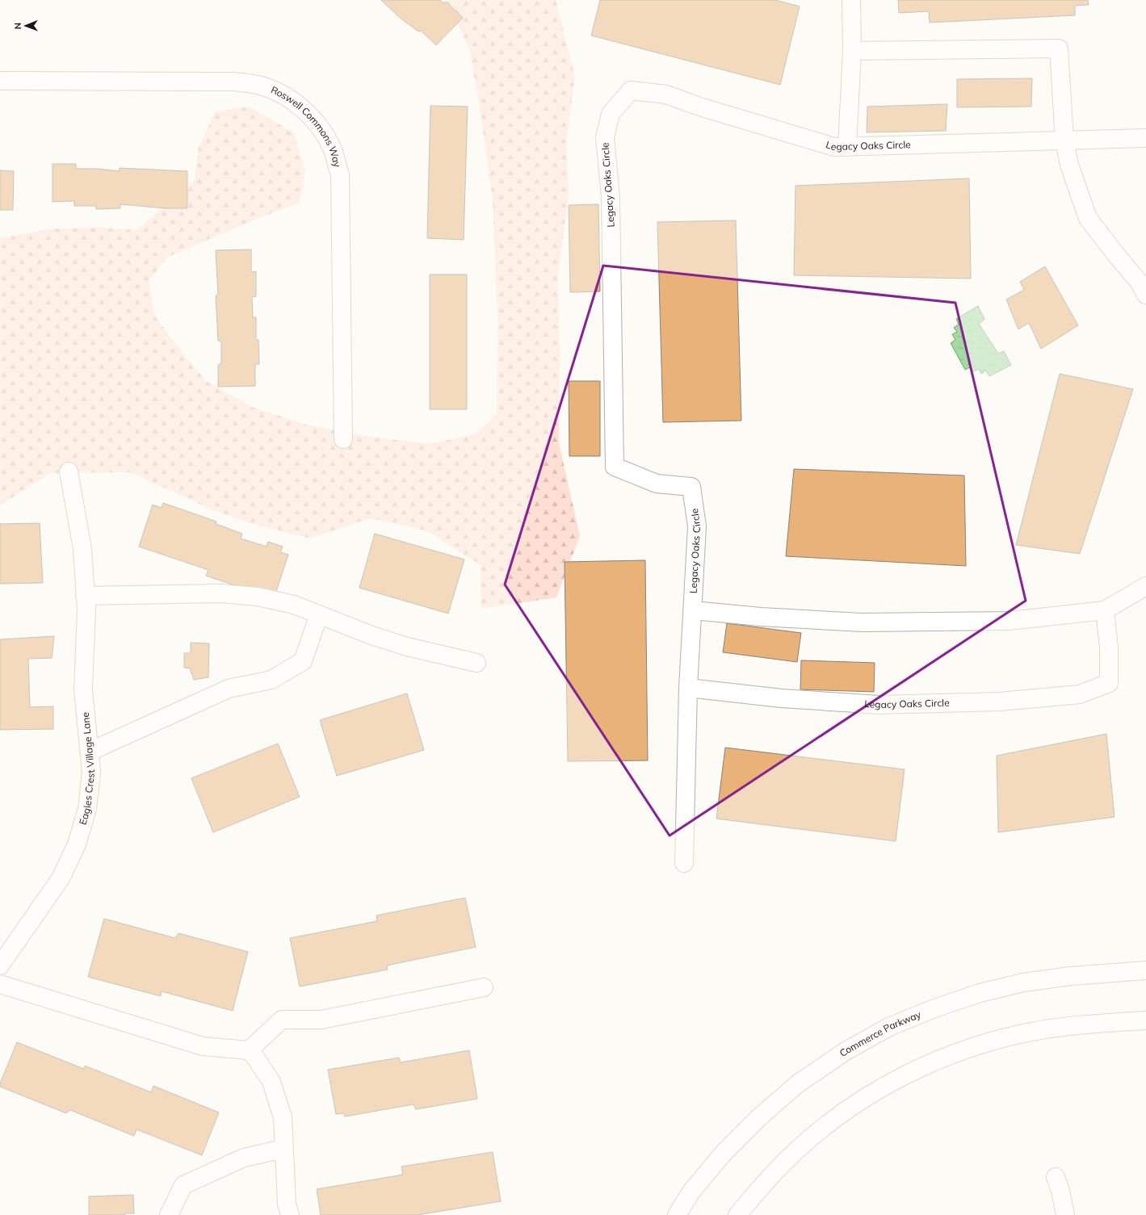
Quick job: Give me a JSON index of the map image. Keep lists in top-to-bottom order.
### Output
{
  "streets": {
    "street": [
      "Roswell Commons Way",
      "Legacy Oaks Circle",
      "Eagles Crest Village Lane",
      "Commerce Parkway"
    ]
  },
  "north": "left"
}
